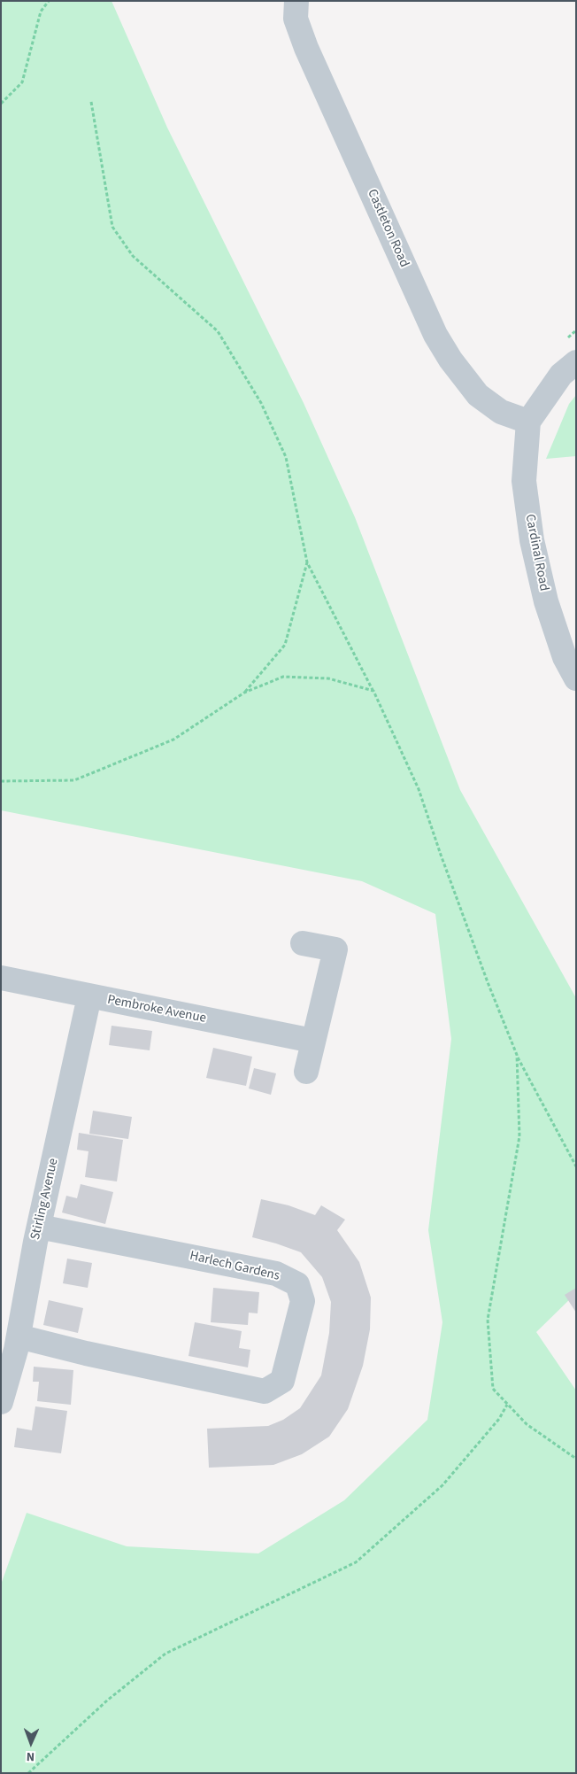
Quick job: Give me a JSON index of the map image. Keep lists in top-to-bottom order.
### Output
{
  "streets": {
    "street": [
      "Castleton Road",
      "Cardinal Road",
      "Pembroke Avenue",
      "Stirling Avenue",
      "Harlech Gardens"
    ]
  },
  "crossings": [
    ["Castleton Road", "Cardinal Road"],
    ["Pembroke Avenue", "Stirling Avenue"],
    ["Stirling Avenue", "Harlech Gardens"]
  ],
  "north": "bottom"
}
